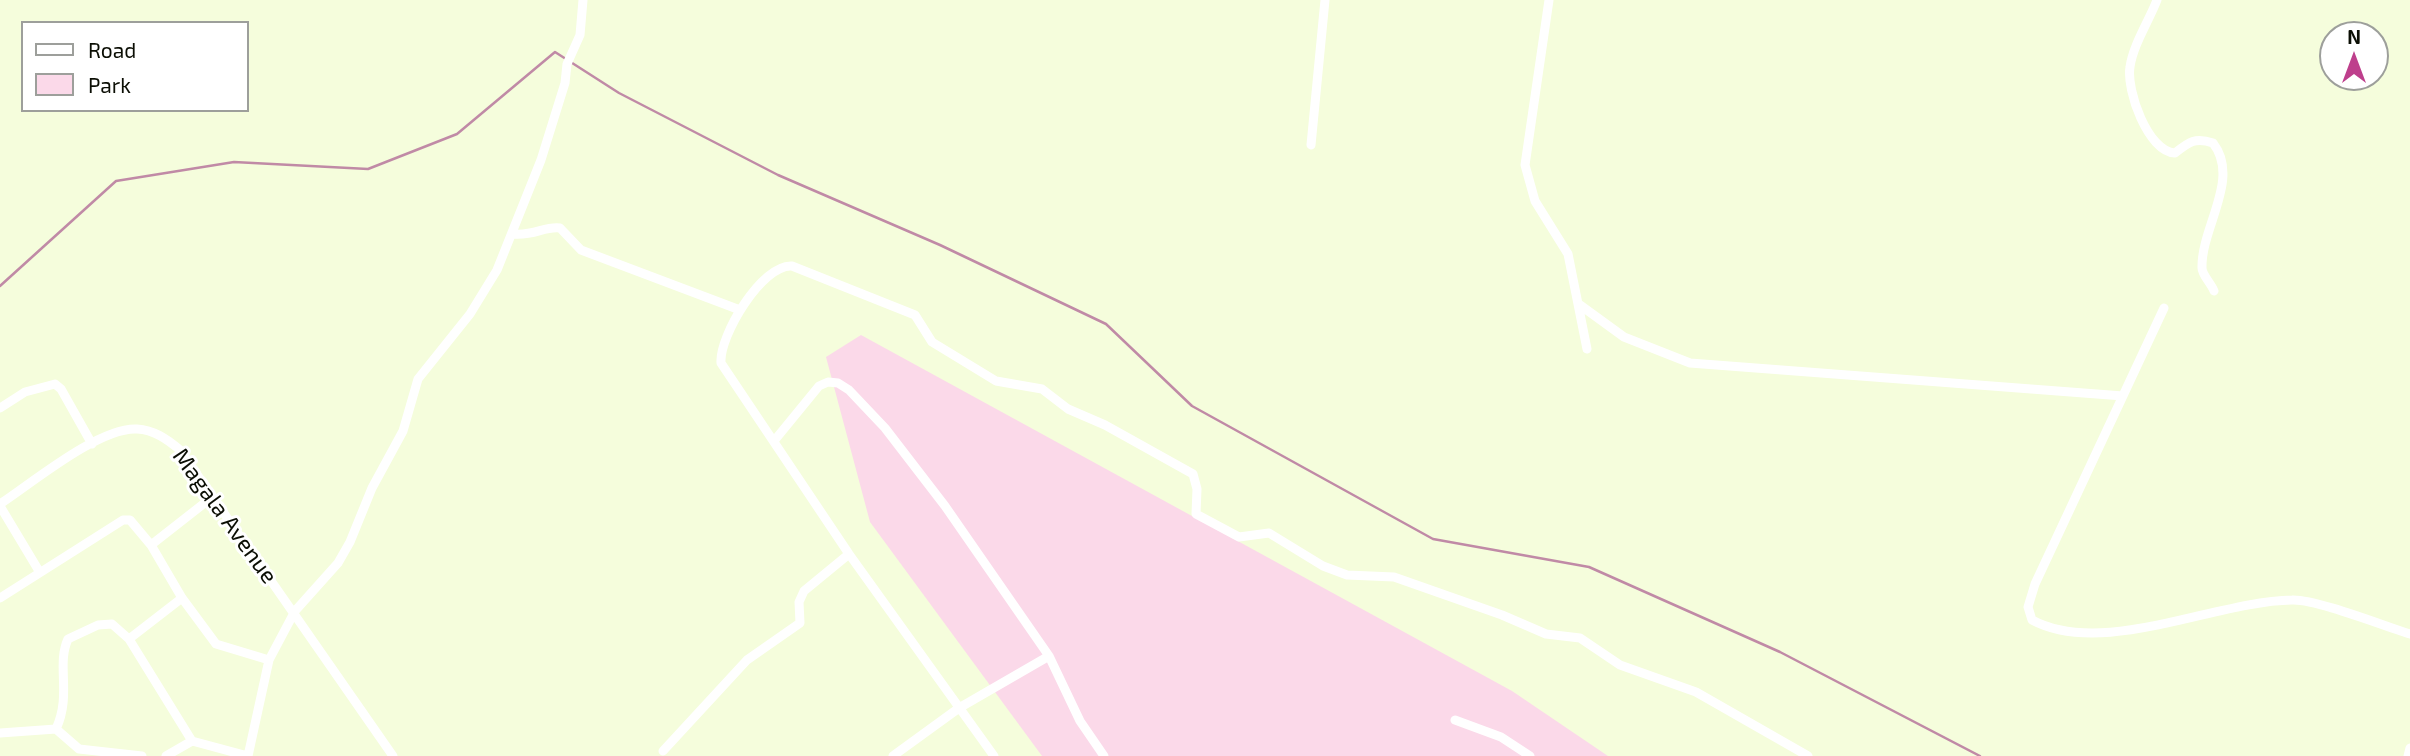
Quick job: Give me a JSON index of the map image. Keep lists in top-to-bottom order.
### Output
{
  "streets": {
    "street": ["Magala Avenue"]
  },
  "legend": ["Road", "Park"],
  "north": "top"
}
